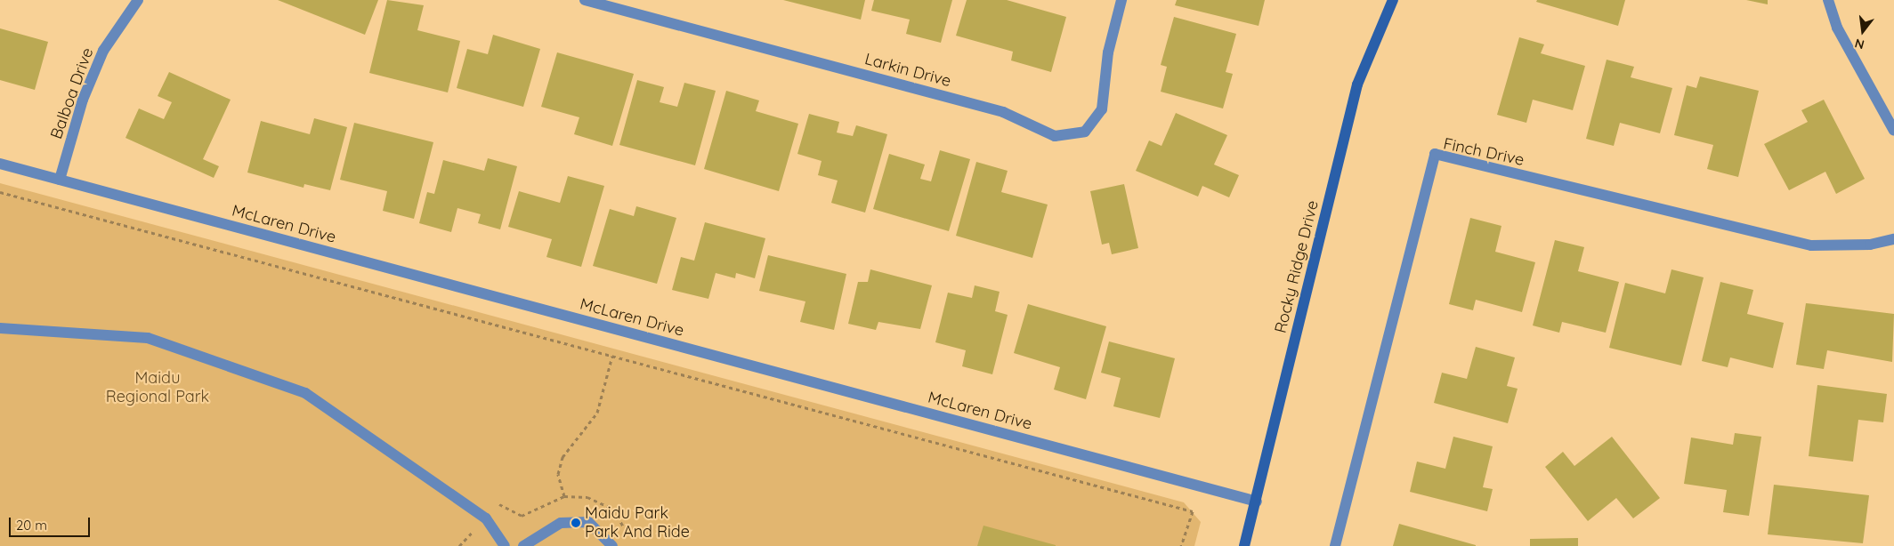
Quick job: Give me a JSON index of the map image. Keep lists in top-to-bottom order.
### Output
{
  "streets": {
    "main road": ["Rocky Ridge Drive"],
    "street": [
      "Larkin Drive",
      "Balboa Drive",
      "Finch Drive",
      "McLaren Drive"
    ]
  },
  "crossings": [
    ["Balboa Drive", "McLaren Drive"],
    ["McLaren Drive", "Rocky Ridge Drive"]
  ],
  "parks": ["Maidu Regional Park"],
  "places": ["Maidu Park Park And Ride"],
  "scale_bar": "20 m",
  "north": "bottom"
}
